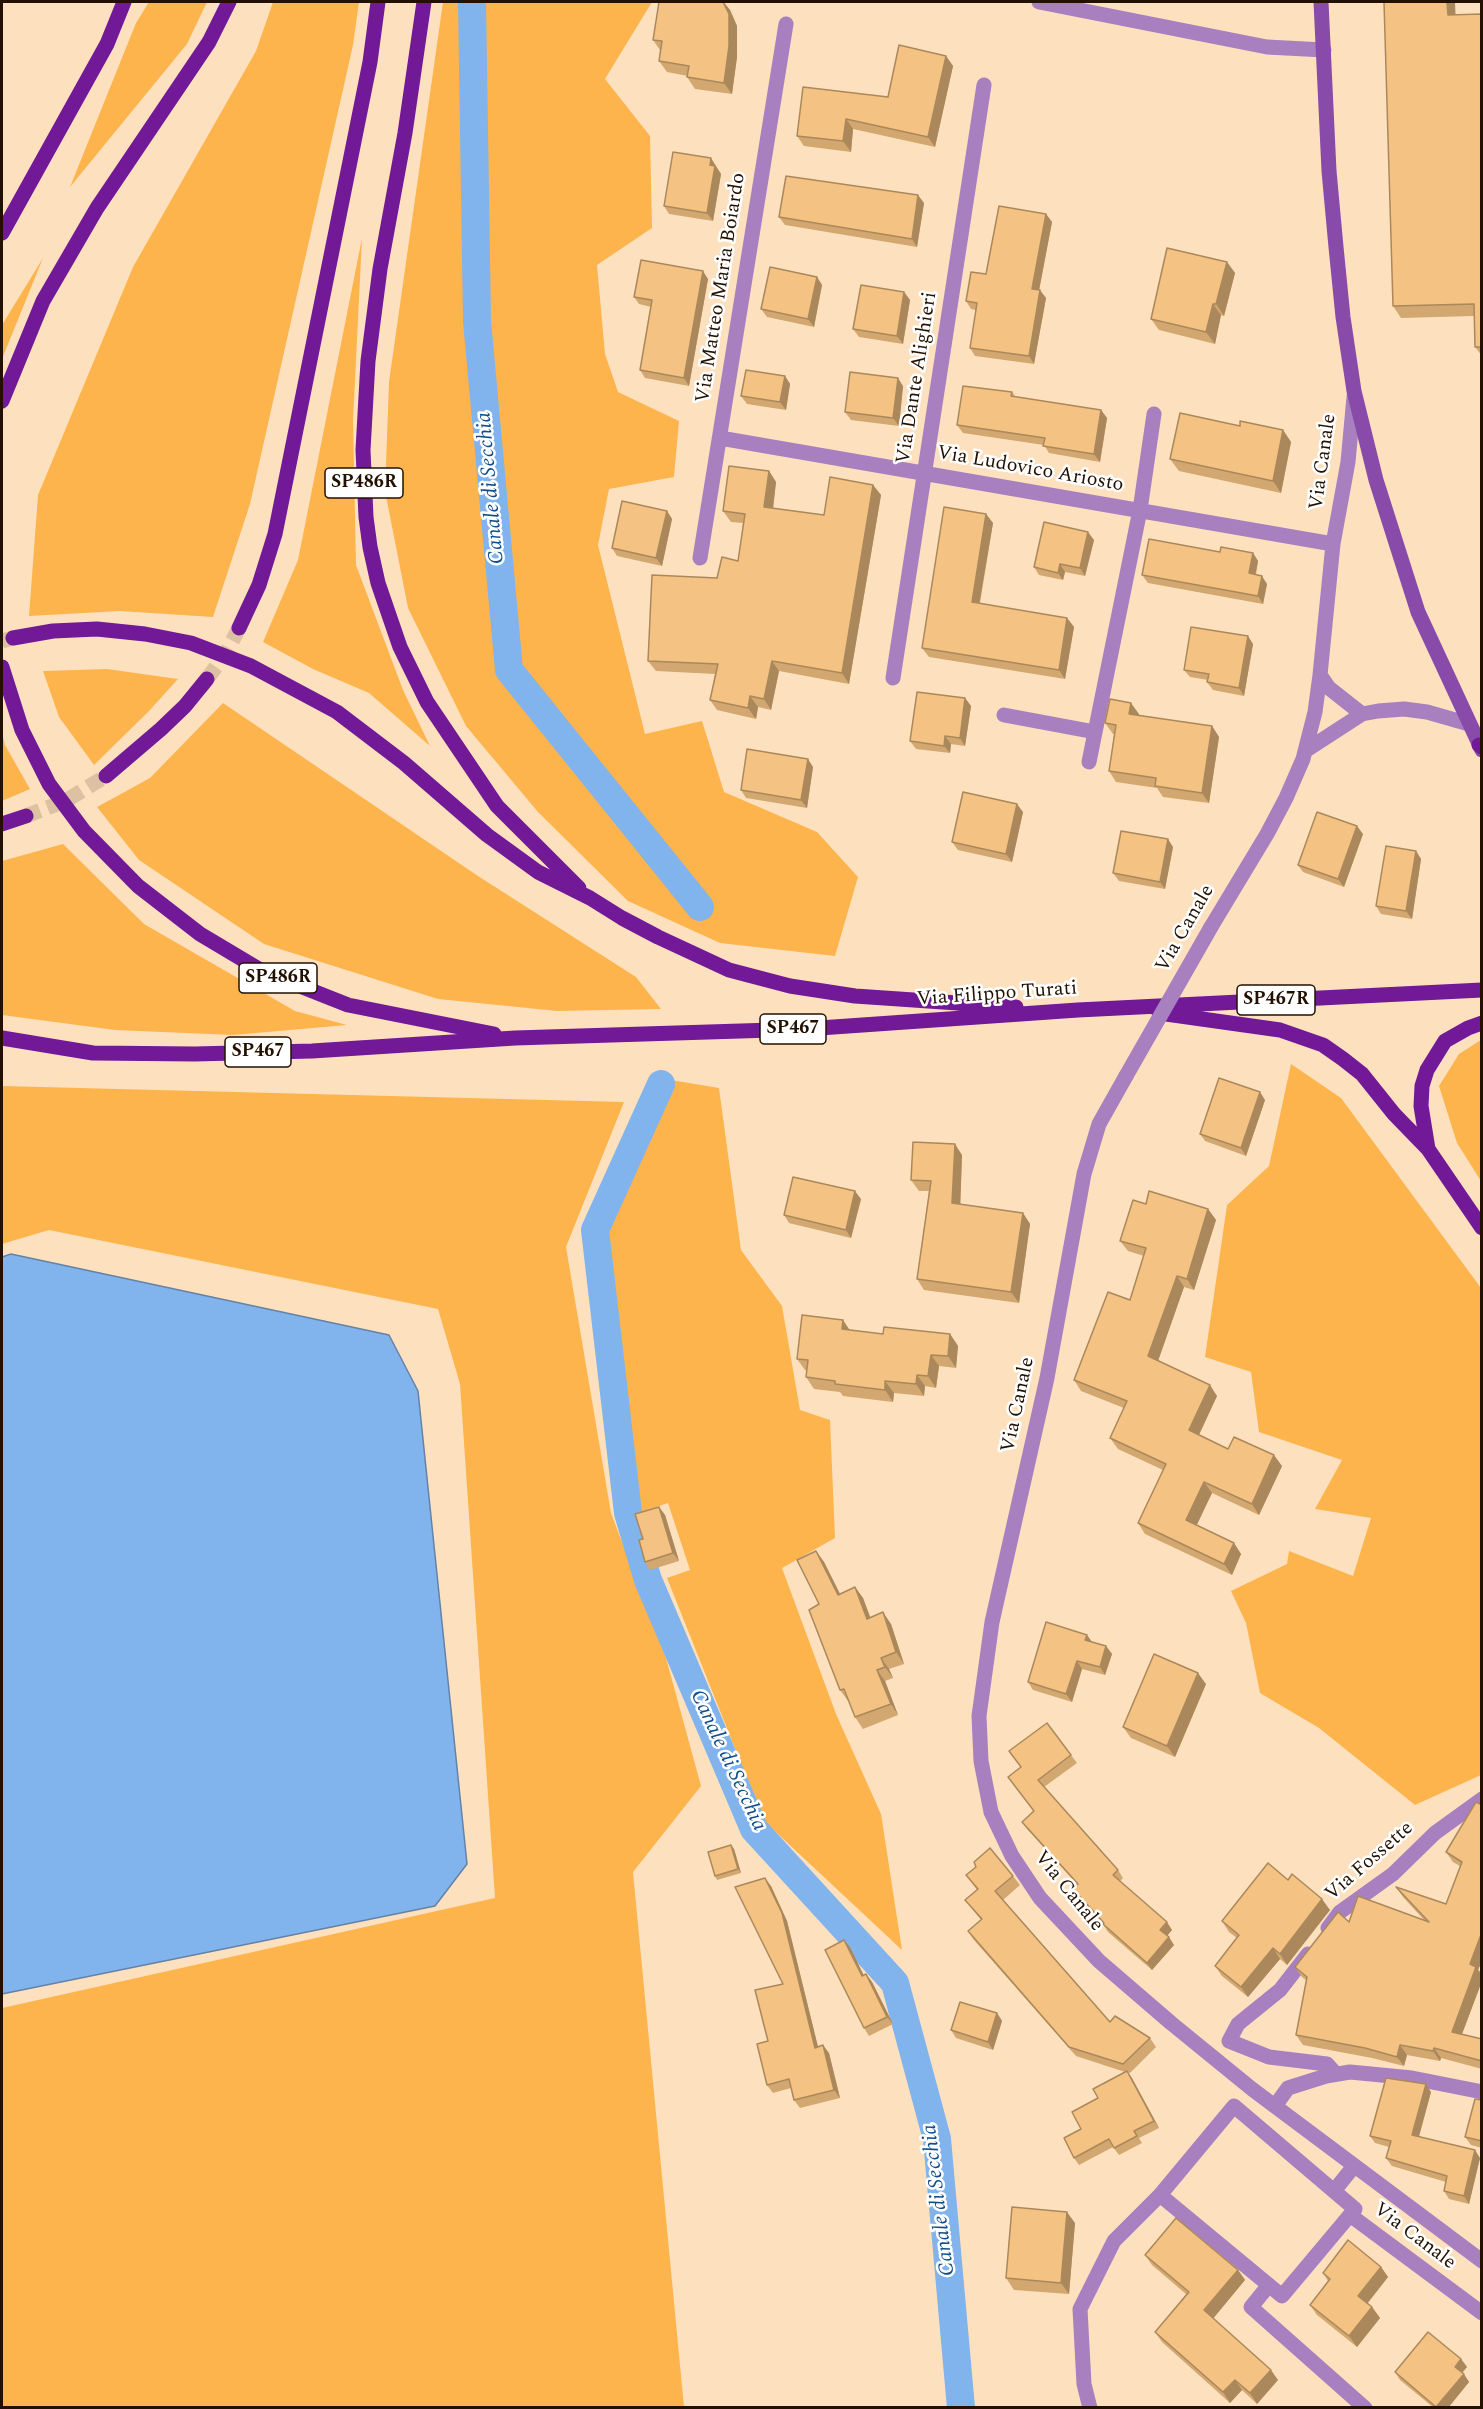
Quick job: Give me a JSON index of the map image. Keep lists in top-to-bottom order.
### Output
{
  "streets": {
    "main road": [
      "Via Canale",
      "SP486R",
      "Via Filippo Turati",
      "SP467R",
      "SP467"
    ],
    "street": [
      "Via Matteo Maria Boiardo",
      "Via Dante Alighieri",
      "Via Ludovico Ariosto",
      "Via Fossette"
    ]
  },
  "crossings": [
    ["Via Matteo Maria Boiardo", "Via Ludovico Ariosto"],
    ["Via Dante Alighieri", "Via Ludovico Ariosto"],
    ["Via Canale", "Via Ludovico Ariosto"],
    ["SP486R", "Via Filippo Turati"],
    ["SP486R", "SP467"],
    ["Via Filippo Turati", "SP467"]
  ],
  "water": ["Canale di Secchia"]
}
